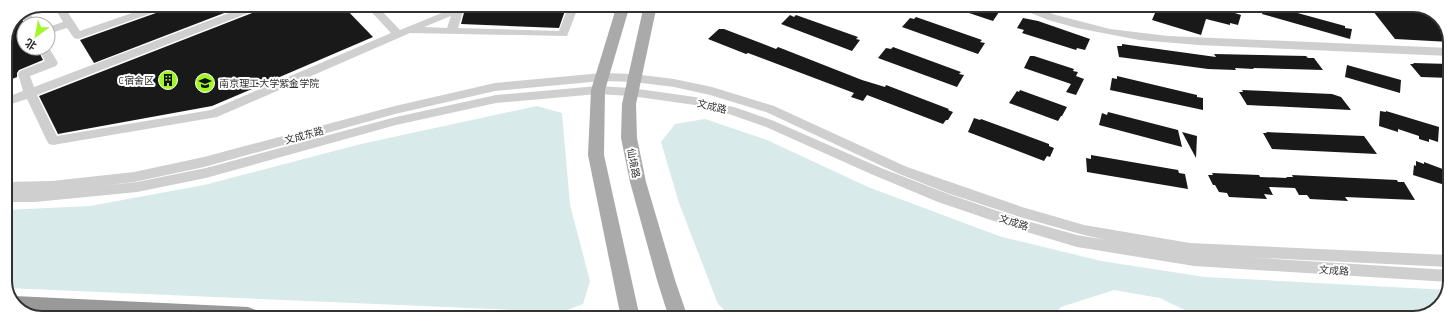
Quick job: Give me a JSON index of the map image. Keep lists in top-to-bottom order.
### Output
{
  "streets": {
    "main road": ["仙境路"],
    "street": ["文成路", "文成东路"]
  },
  "crossings": [
    ["文成路", "文成东路"],
    ["文成路", "仙境路"]
  ],
  "places": {
    "building": ["C宿舍区"],
    "school or university": ["南京理工大学紫金学院"]
  },
  "north": "bottom left"
}
